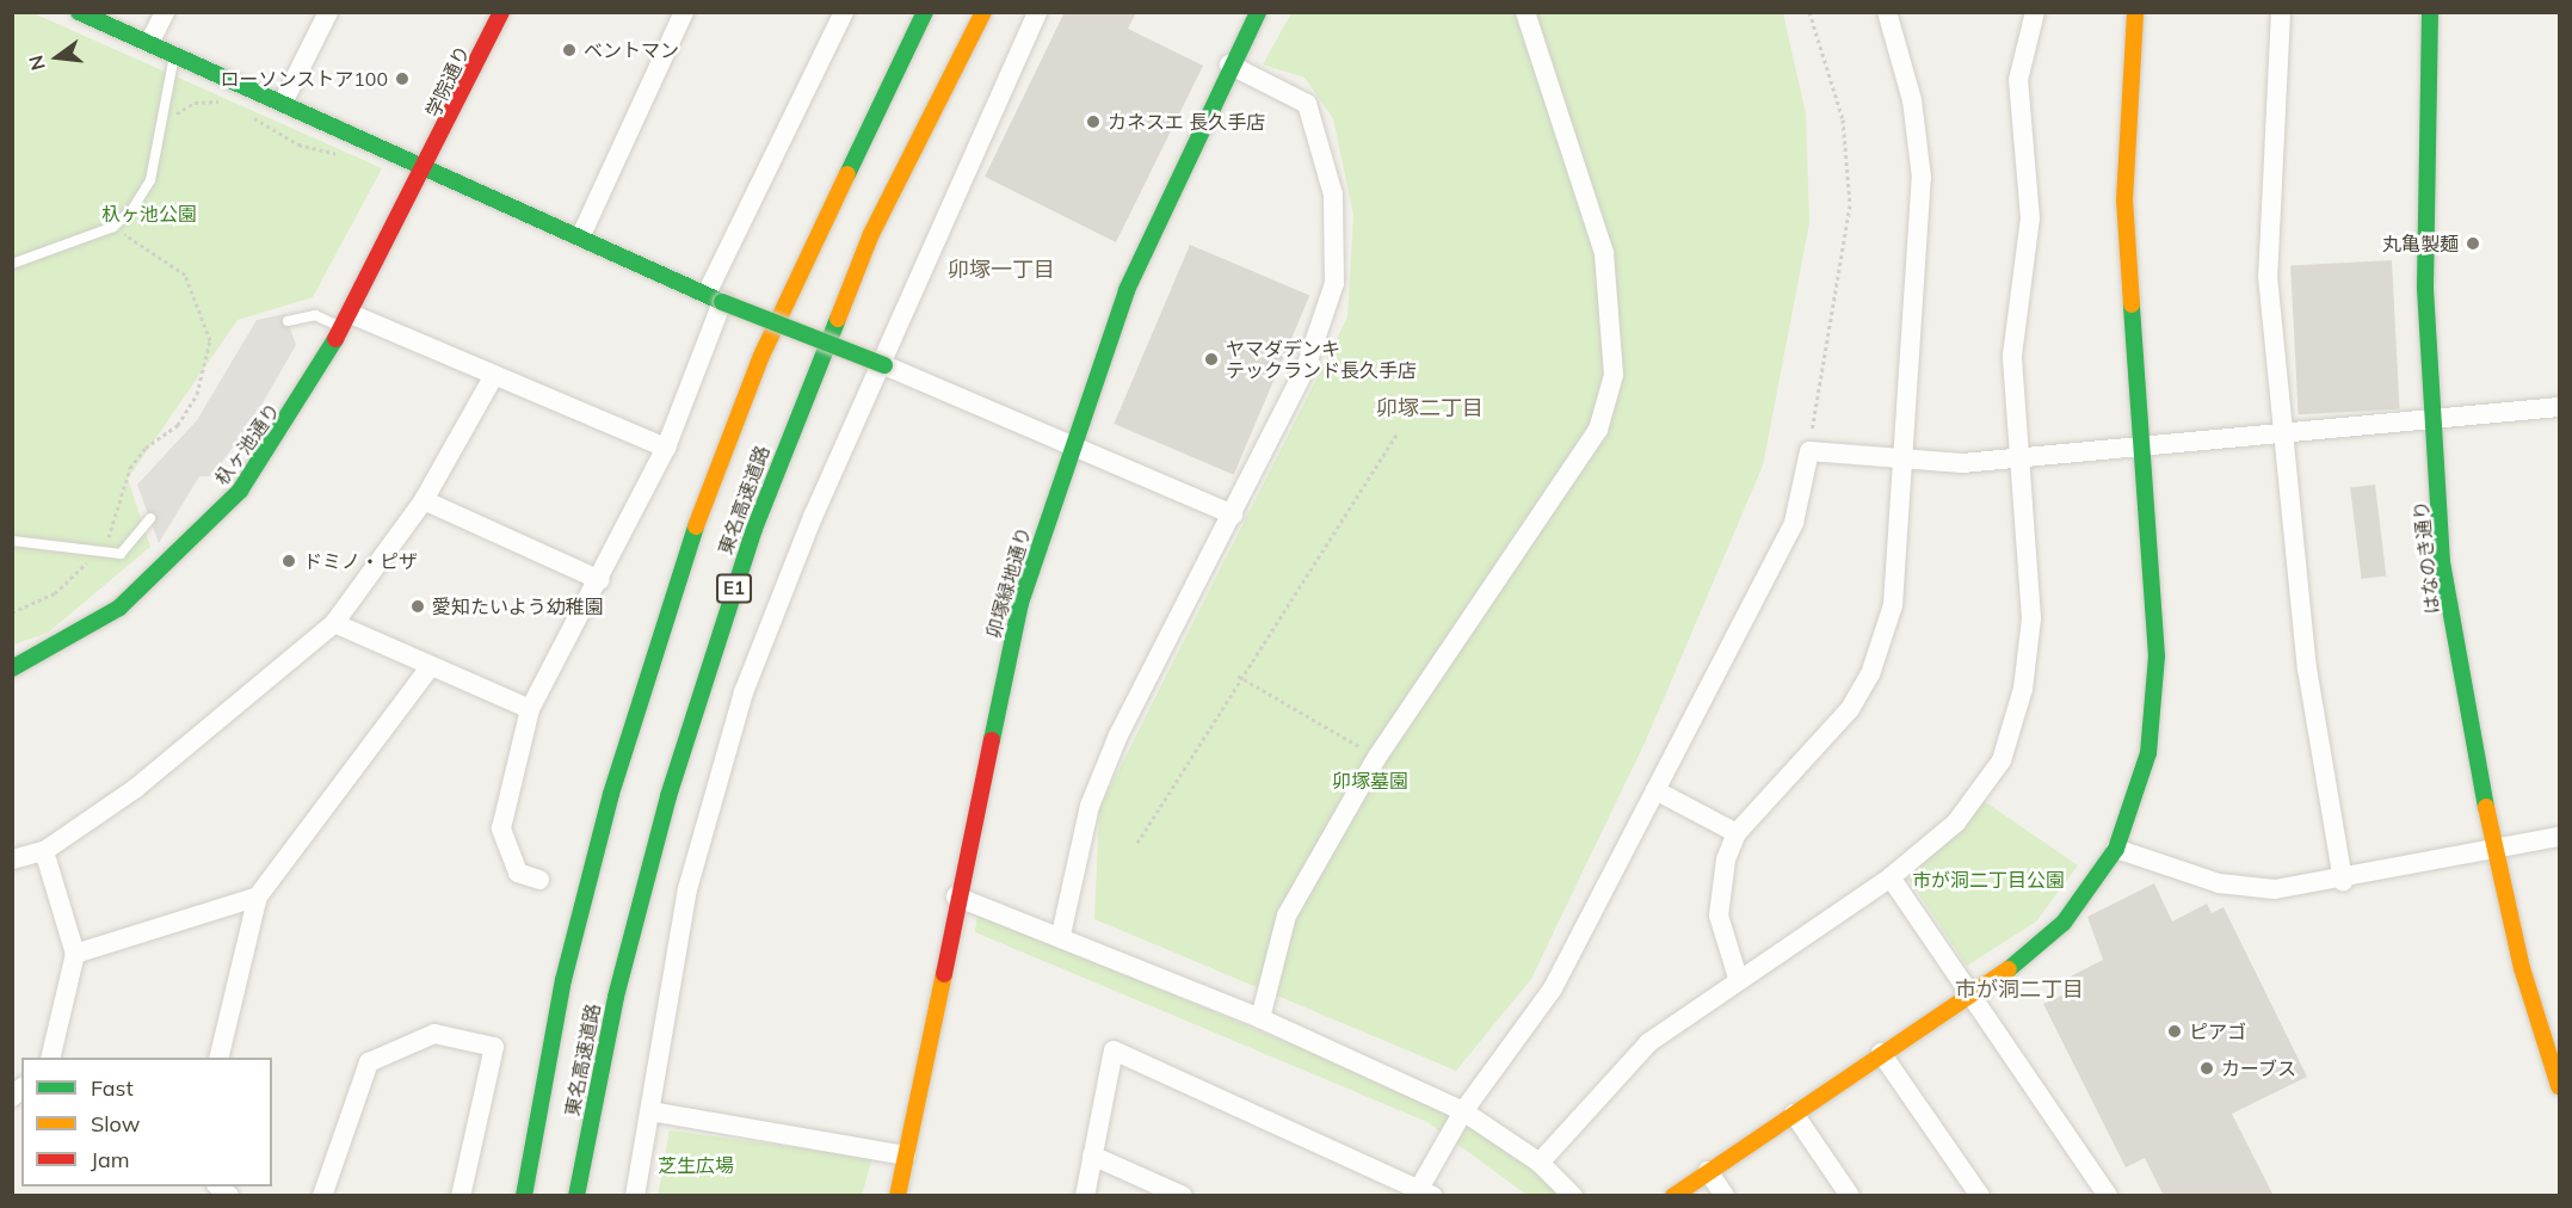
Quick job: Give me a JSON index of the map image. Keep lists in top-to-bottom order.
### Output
{
  "streets": {
    "main road": [
      "学院通り",
      "杁ヶ池通り",
      "東名高速道路",
      "はなのき通り",
      "卯塚緑地通り",
      "E1"
    ]
  },
  "crossings": [
    ["学院通り", "杁ヶ池通り"]
  ],
  "districts": ["卯塚一丁目", "卯塚二丁目", "市が洞二丁目"],
  "parks": [
    "杁ヶ池公園",
    "卯塚墓園",
    "市が洞二丁目公園",
    "芝生広場"
  ],
  "places": [
    "ベントマン",
    "ローソンストア100",
    "カネスエ 長久手店",
    "丸亀製麺",
    "ヤマダデンキ テックランド長久手店",
    "ドミノ・ピザ",
    "愛知たいよう幼稚園",
    "ピアゴ",
    "カーブス"
  ],
  "legend": ["Fast", "Slow", "Jam"],
  "north": "left"
}
